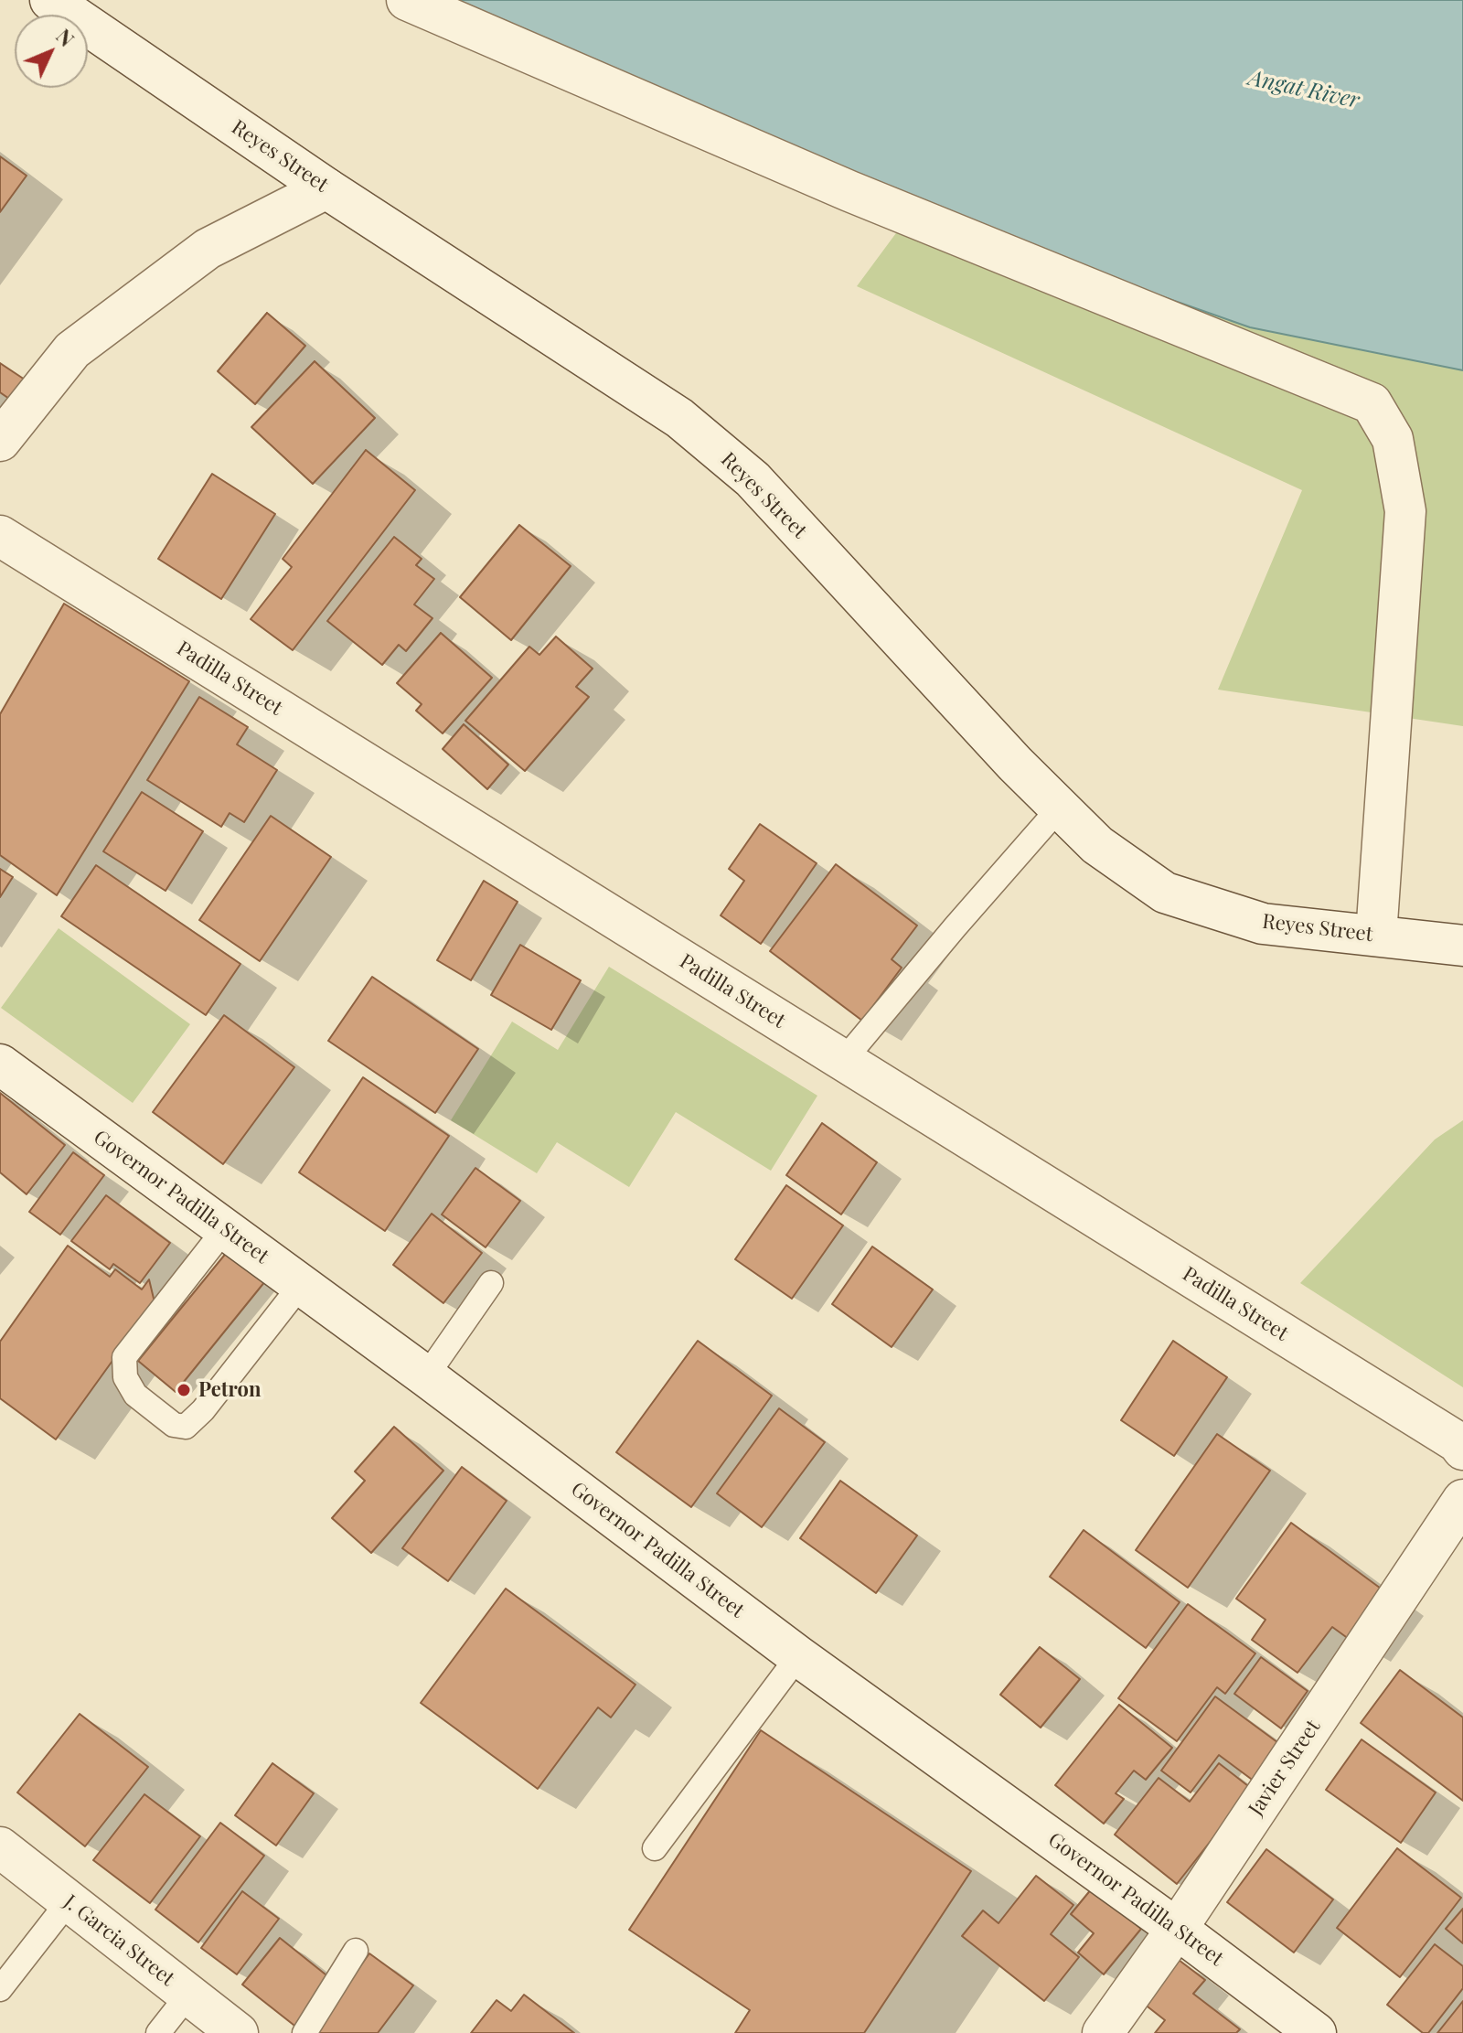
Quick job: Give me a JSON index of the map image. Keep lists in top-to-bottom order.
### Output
{
  "streets": {
    "street": [
      "Reyes Street",
      "Padilla Street",
      "Governor Padilla Street",
      "Javier Street",
      "J. Garcia Street"
    ]
  },
  "crossings": [
    ["Governor Padilla Street", "Javier Street"]
  ],
  "water": ["Angat River"],
  "places": ["Petron"],
  "north": "top right"
}
